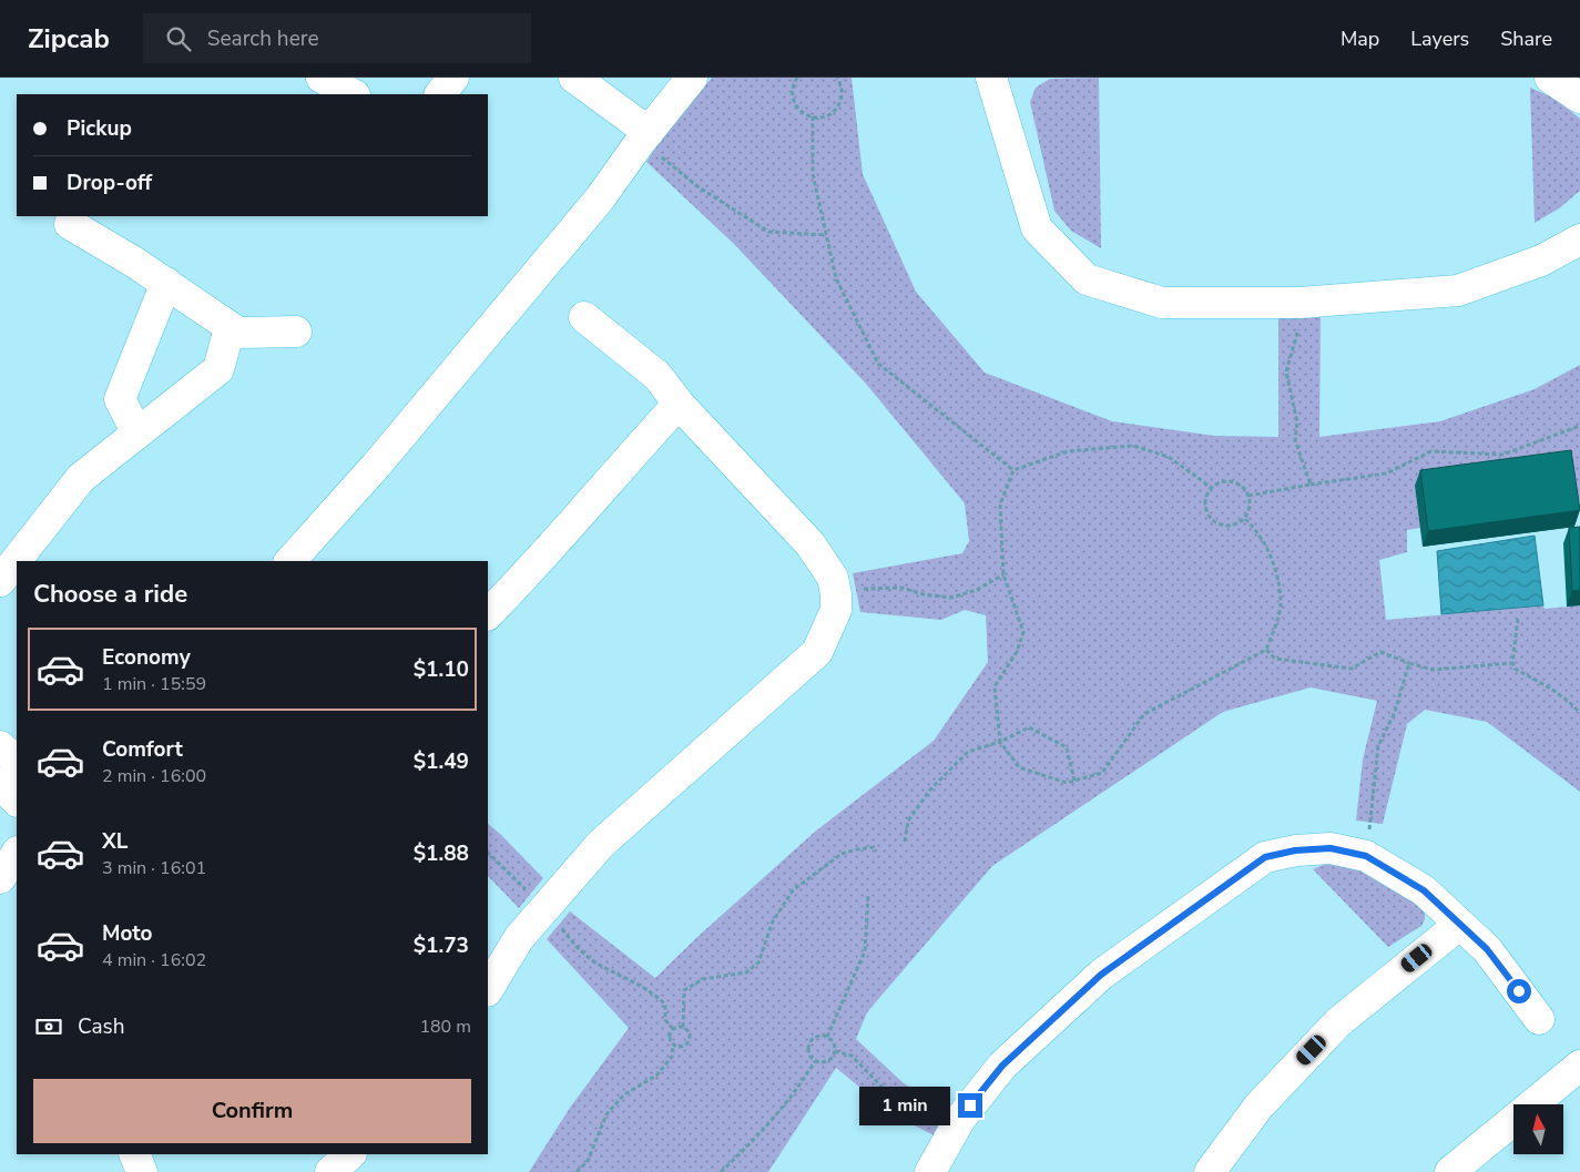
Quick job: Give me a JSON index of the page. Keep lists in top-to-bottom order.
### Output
{
  "north": "top",
  "page": {
    "header": "Zipcab",
    "search": "Search here",
    "nav": ["Map", "Layers", "Share"],
    "banner": ["Pickup", "Drop-off"],
    "heading": "Choose a ride",
    "list": [
      {
        "name": "Economy",
        "note": "1 min · 15:59",
        "value": "$1.10"
      },
      {
        "name": "Comfort",
        "note": "2 min · 16:00",
        "value": "$1.49"
      },
      {
        "name": "XL",
        "note": "3 min · 16:01",
        "value": "$1.88"
      },
      {
        "name": "Moto",
        "note": "4 min · 16:02",
        "value": "$1.73"
      }
    ],
    "pay": ["Cash", "180 m"],
    "buttons": "Confirm",
    "bubble": "1 min"
  }
}
